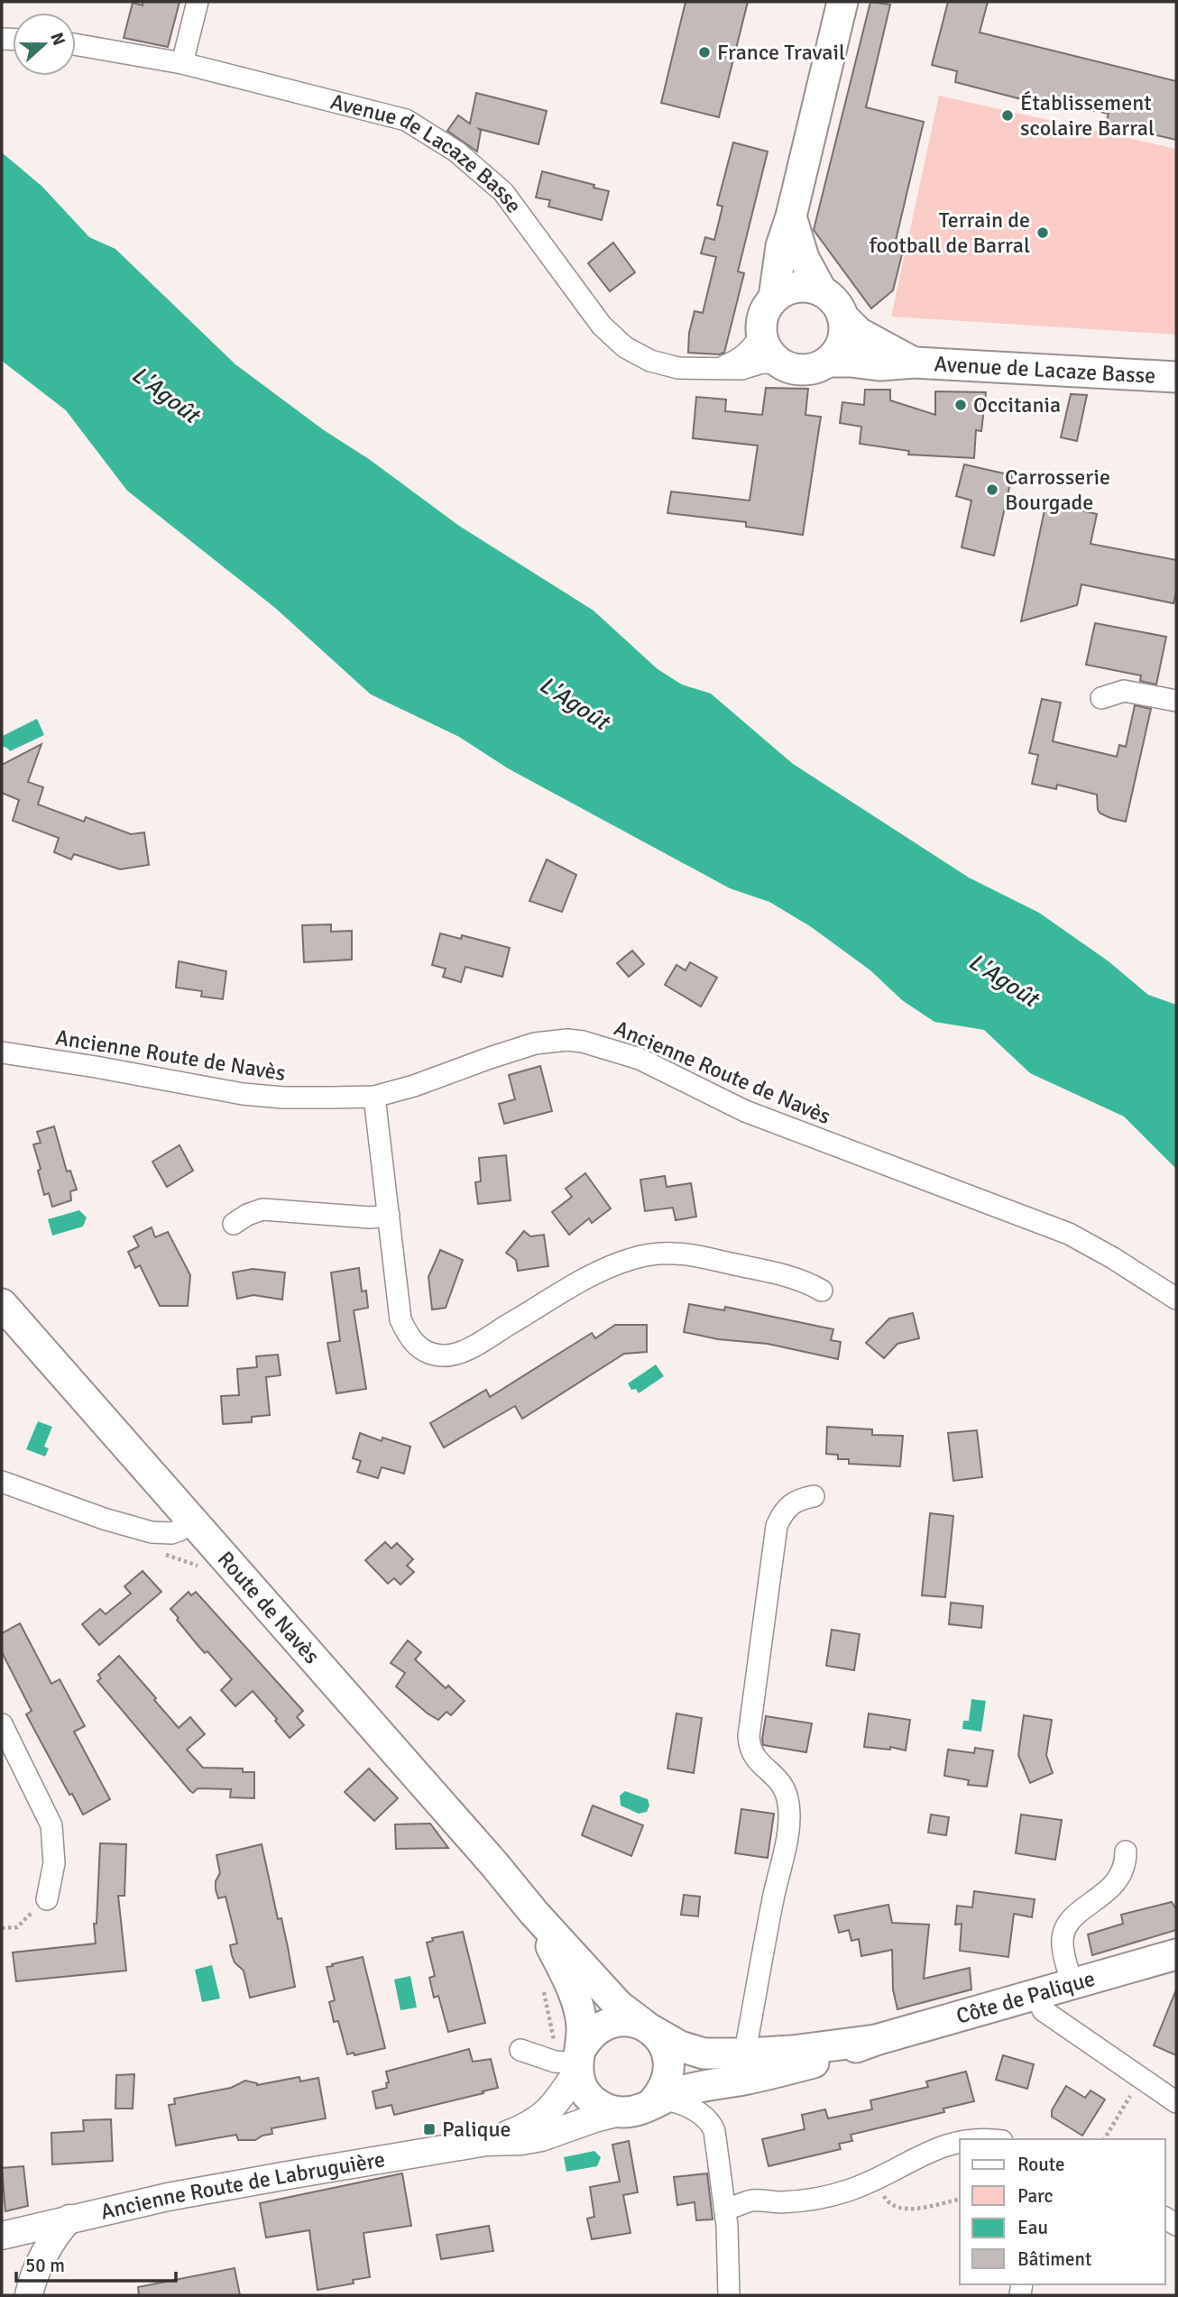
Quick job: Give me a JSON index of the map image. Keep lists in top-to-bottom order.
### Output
{
  "streets": {
    "main road": ["Avenue de Lacaze Basse", "Route de Navès", "Côte de Palique"],
    "street": ["Ancienne Route de Navès", "Ancienne Route de Labruguière"]
  },
  "water": ["L'Agoût"],
  "places": {
    "other": [
      "France Travail",
      "Établissement scolaire Barral",
      "Terrain de football de Barral",
      "Occitania",
      "Carrosserie Bourgade"
    ],
    "transit": ["Palique"]
  },
  "legend": [
    "Route",
    "Parc",
    "Eau",
    "Bâtiment"
  ],
  "scale_bar": "50 m",
  "north": "right"
}
